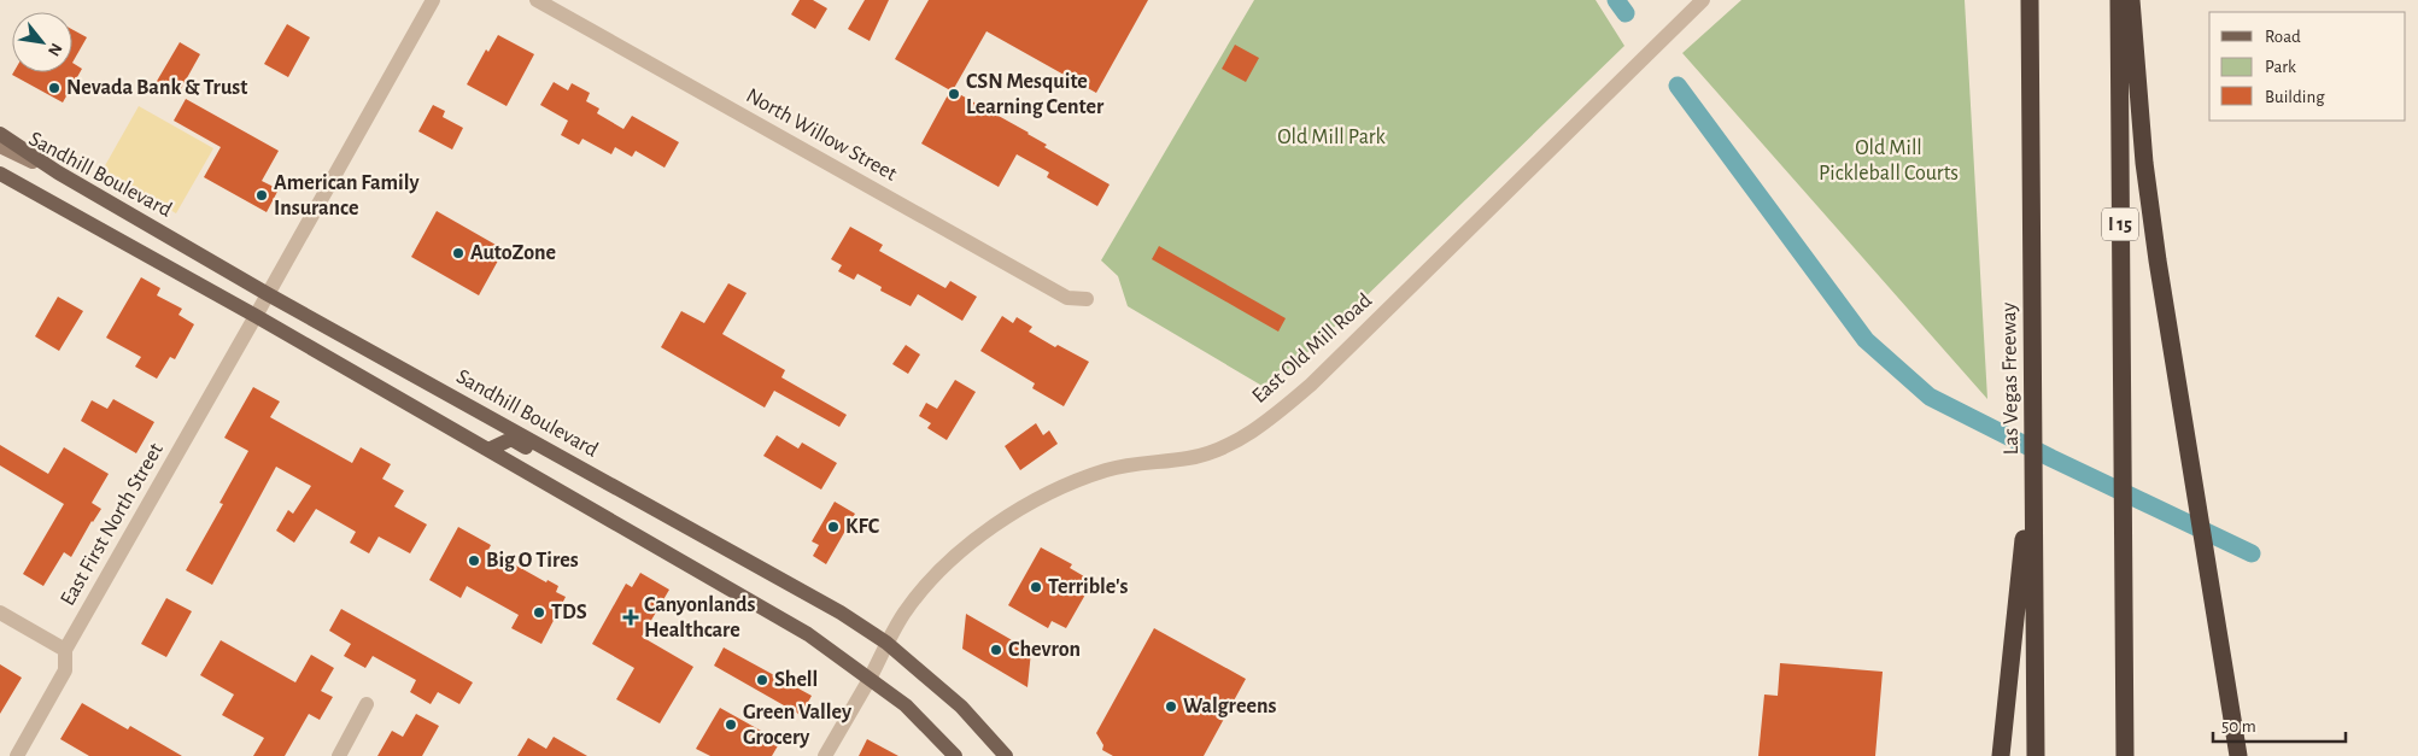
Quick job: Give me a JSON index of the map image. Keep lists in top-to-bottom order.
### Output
{
  "streets": {
    "highway": ["I 15", "Las Vegas Freeway"],
    "main road": ["Sandhill Boulevard"],
    "street": ["North Willow Street", "East Old Mill Road", "East First North Street"]
  },
  "crossings": [
    ["Sandhill Boulevard", "East Old Mill Road"],
    ["Sandhill Boulevard", "East First North Street"]
  ],
  "parks": ["Old Mill Park", "Old Mill Pickleball Courts"],
  "places": {
    "other": [
      "Nevada Bank & Trust",
      "CSN Mesquite Learning Center",
      "American Family Insurance",
      "AutoZone",
      "KFC",
      "Big O Tires",
      "Terrible's",
      "TDS",
      "Chevron",
      "Shell",
      "Walgreens",
      "Green Valley Grocery"
    ],
    "health": ["Canyonlands Healthcare"]
  },
  "legend": ["Road", "Park", "Building"],
  "scale_bar": "50 m",
  "north": "bottom right"
}
